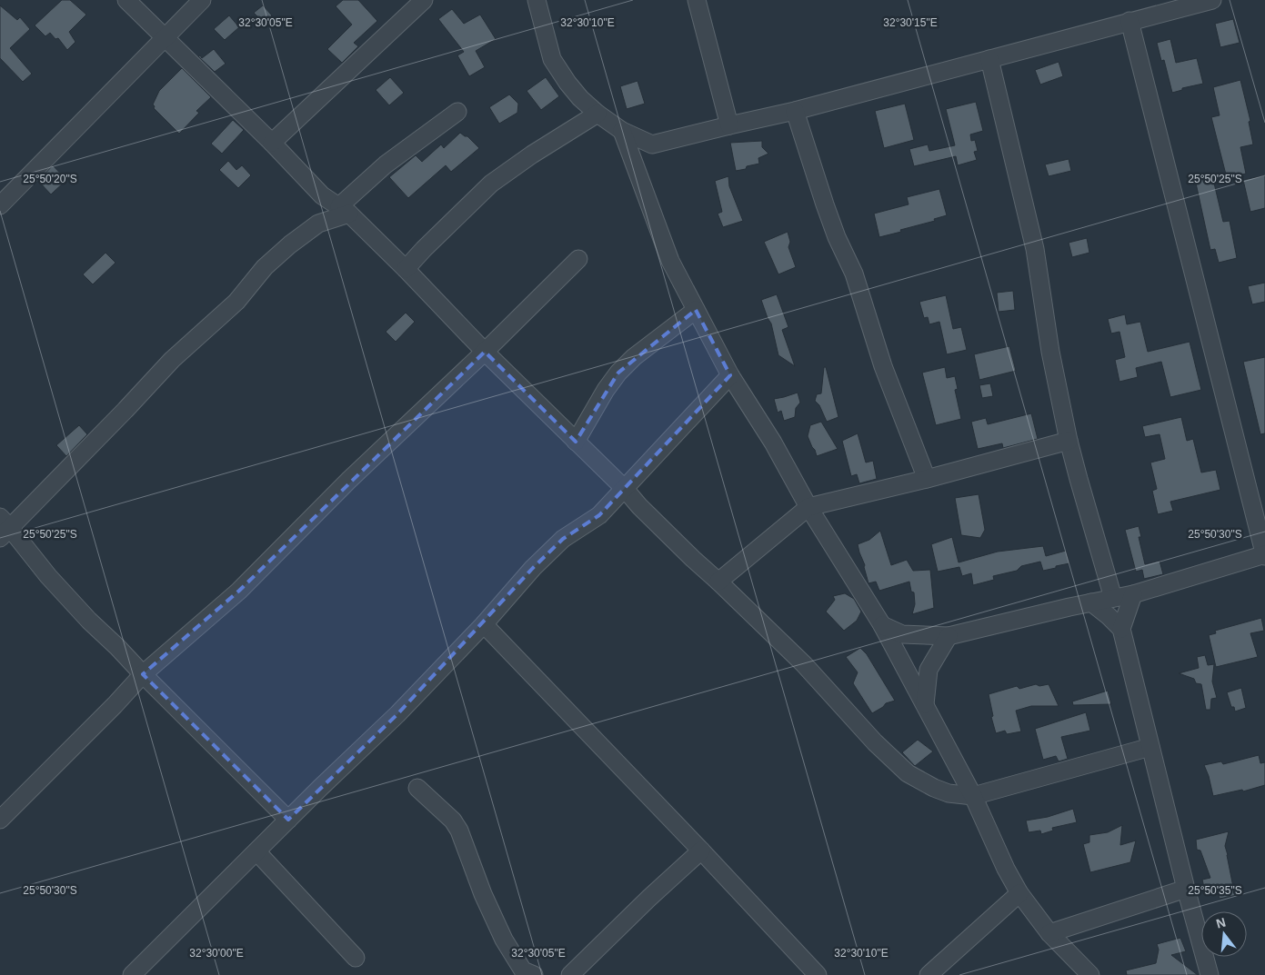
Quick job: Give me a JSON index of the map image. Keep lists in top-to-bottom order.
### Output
{
  "north": "top",
  "coordinates": [
    "32°30'05\"E",
    "32°30'10\"E",
    "32°30'15\"E",
    "25°50'25\"S",
    "25°50'20\"S",
    "25°50'30\"S",
    "25°50'35\"S",
    "32°30'00\"E"
  ]
}
